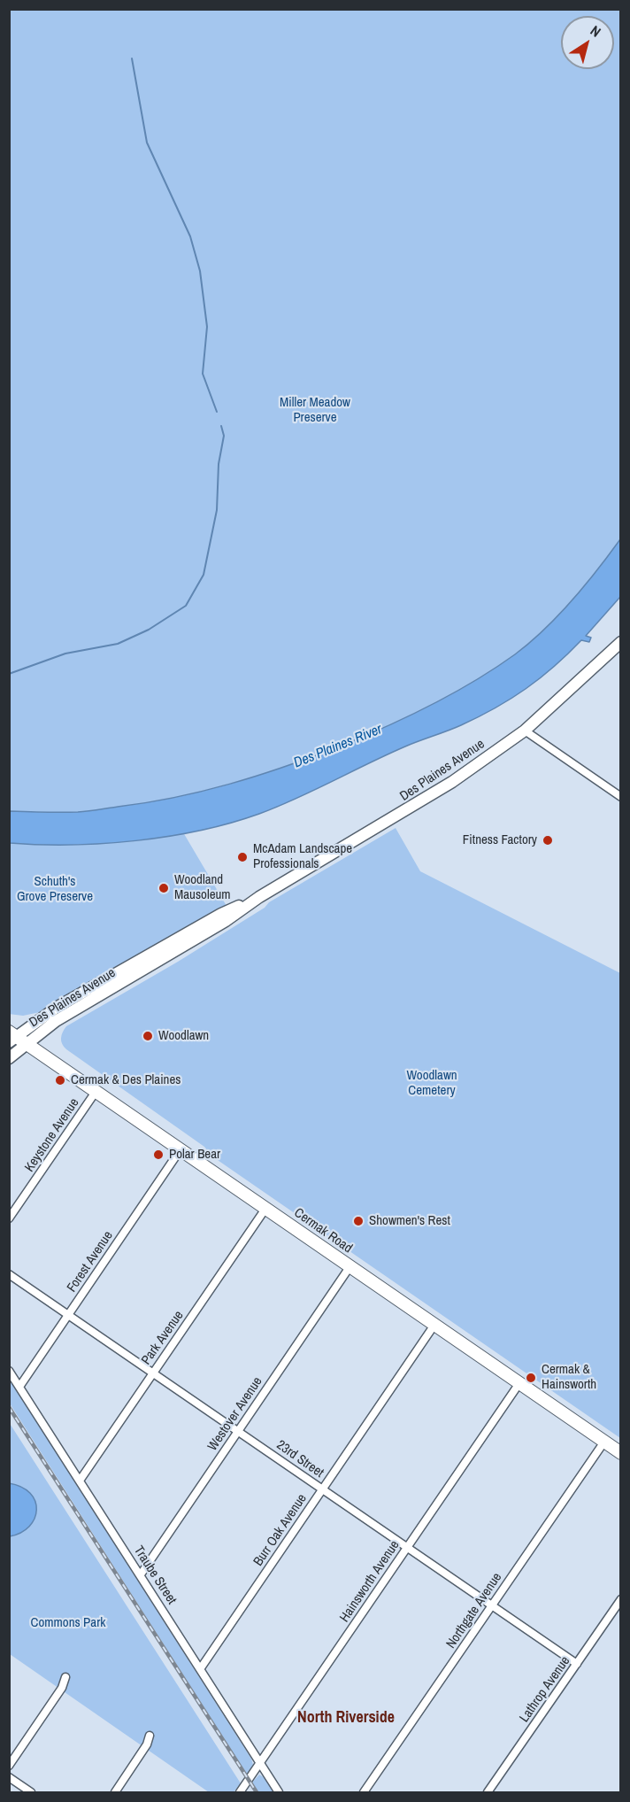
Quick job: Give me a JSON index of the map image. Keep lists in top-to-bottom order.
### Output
{
  "streets": {
    "main road": ["Des Plaines Avenue", "Cermak Road"],
    "street": [
      "Keystone Avenue",
      "Forest Avenue",
      "Park Avenue",
      "Westover Avenue",
      "23rd Street",
      "Burr Oak Avenue",
      "Traube Street",
      "Hainsworth Avenue",
      "Northgate Avenue",
      "Lathrop Avenue"
    ]
  },
  "crossings": [
    ["Des Plaines Avenue", "Cermak Road"],
    ["Keystone Avenue", "Cermak Road"],
    ["Cermak Road", "Forest Avenue"],
    ["Cermak Road", "Park Avenue"],
    ["Cermak Road", "Westover Avenue"],
    ["Cermak Road", "Burr Oak Avenue"],
    ["Cermak Road", "Hainsworth Avenue"],
    ["Cermak Road", "Northgate Avenue"],
    ["Forest Avenue", "23rd Street"],
    ["Forest Avenue", "Traube Street"],
    ["Park Avenue", "23rd Street"],
    ["Park Avenue", "Traube Street"],
    ["Westover Avenue", "23rd Street"],
    ["Westover Avenue", "Traube Street"],
    ["23rd Street", "Burr Oak Avenue"],
    ["23rd Street", "Hainsworth Avenue"],
    ["23rd Street", "Northgate Avenue"],
    ["23rd Street", "Lathrop Avenue"],
    ["Burr Oak Avenue", "Traube Street"],
    ["Traube Street", "Hainsworth Avenue"]
  ],
  "districts": ["North Riverside"],
  "water": ["Des Plaines River"],
  "parks": [
    "Miller Meadow Preserve",
    "Schuth's Grove Preserve",
    "Woodlawn Cemetery",
    "Commons Park"
  ],
  "places": [
    "Fitness Factory",
    "McAdam Landscape Professionals",
    "Woodland Mausoleum",
    "Woodlawn",
    "Cermak & Des Plaines",
    "Polar Bear",
    "Showmen's Rest",
    "Cermak & Hainsworth"
  ],
  "north": "top right"
}
